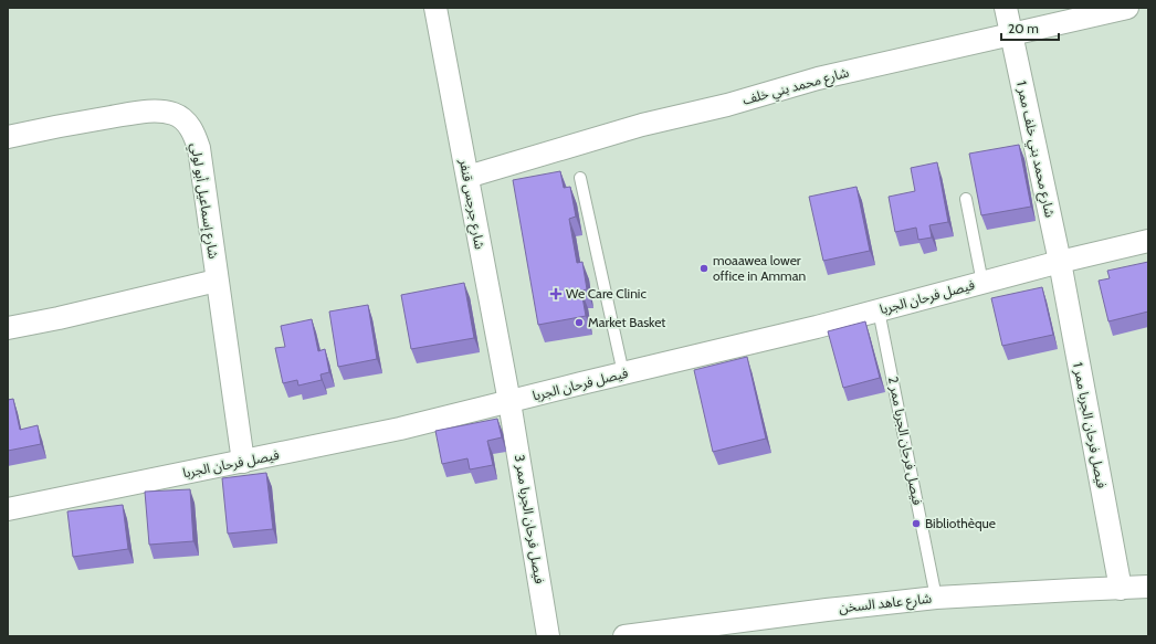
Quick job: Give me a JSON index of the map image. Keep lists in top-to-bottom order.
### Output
{
  "streets": {
    "street": [
      "شارع محمد بني خلف",
      "شارع محمد بني خلف ممر 1",
      "شارع إسماعيل أبو لولي",
      "شارع جرجس قنفر",
      "فيصل فرحان الجربا",
      "فيصل فرحان الجربا ممر 1",
      "فيصل فرحان الجربا ممر 3",
      "شارع عاهد السخن"
    ],
    "lane": ["فيصل فرحان الجربا ممر 2"]
  },
  "crossings": [
    ["شارع محمد بني خلف", "شارع محمد بني خلف ممر 1"],
    ["شارع محمد بني خلف", "شارع جرجس قنفر"],
    ["شارع محمد بني خلف ممر 1", "فيصل فرحان الجربا"],
    ["شارع محمد بني خلف ممر 1", "فيصل فرحان الجربا ممر 1"],
    ["شارع إسماعيل أبو لولي", "فيصل فرحان الجربا"],
    ["شارع جرجس قنفر", "فيصل فرحان الجربا"],
    ["شارع جرجس قنفر", "فيصل فرحان الجربا ممر 3"],
    ["فيصل فرحان الجربا", "فيصل فرحان الجربا ممر 1"],
    ["فيصل فرحان الجربا", "فيصل فرحان الجربا ممر 2"],
    ["فيصل فرحان الجربا", "فيصل فرحان الجربا ممر 3"],
    ["فيصل فرحان الجربا ممر 1", "شارع عاهد السخن"],
    ["فيصل فرحان الجربا ممر 2", "شارع عاهد السخن"]
  ],
  "places": {
    "other": ["moaawea lower office in Amman", "Market Basket", "Bibliothèque"],
    "health": ["We Care Clinic"]
  },
  "scale_bar": "20 m"
}
